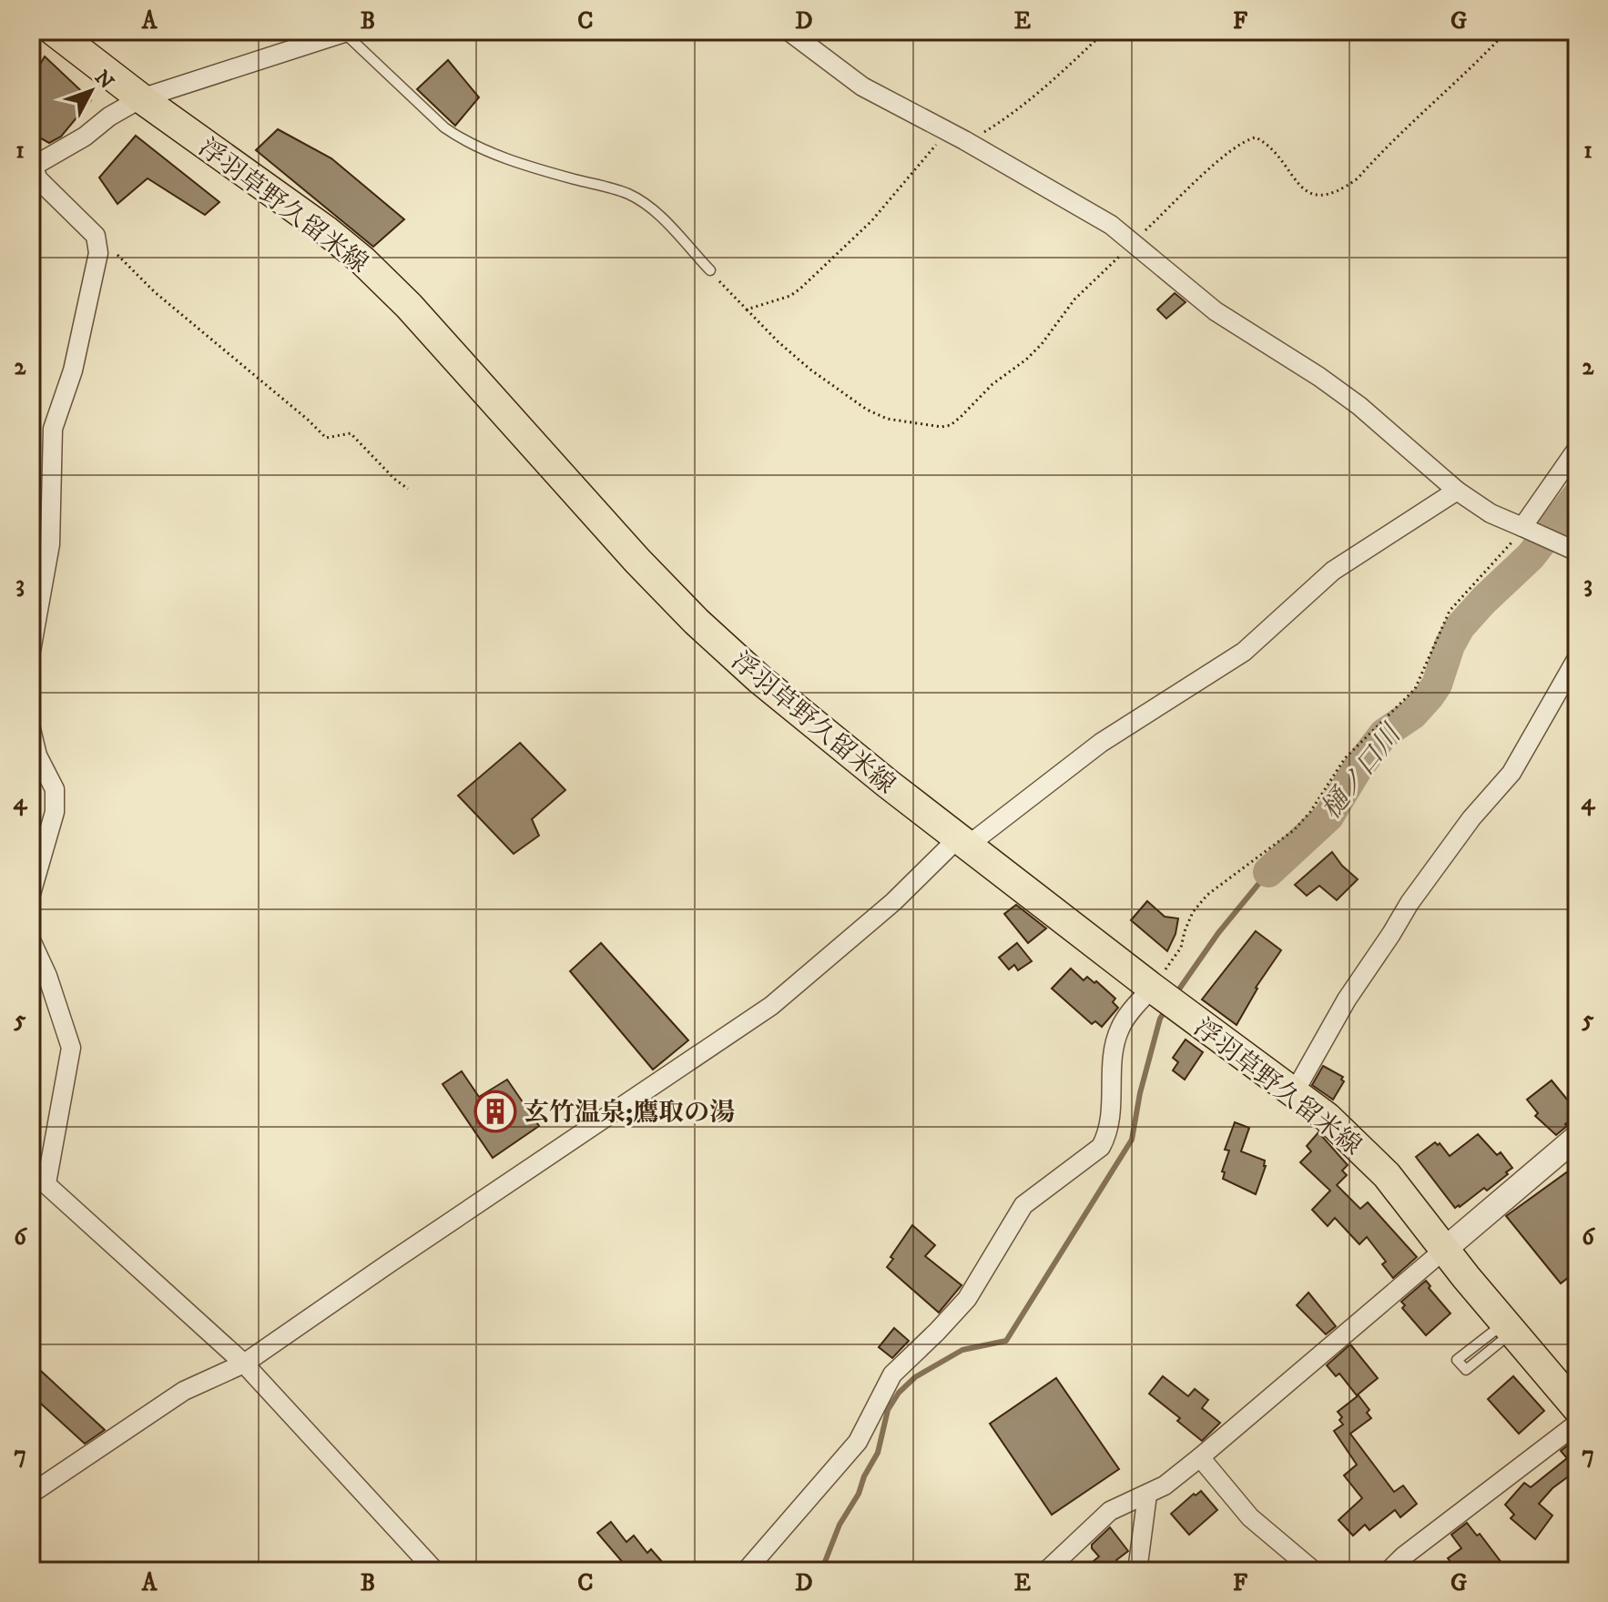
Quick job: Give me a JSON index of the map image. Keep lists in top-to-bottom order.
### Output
{
  "streets": {
    "main road": ["浮羽草野久留米線"]
  },
  "water": ["樋ノ口川"],
  "places": {
    "building": ["玄竹温泉;鷹取の湯"]
  },
  "north": "top right",
  "grid": {
    "columns": [
      "A",
      "B",
      "C",
      "D",
      "E",
      "F",
      "G"
    ],
    "rows": [
      "1",
      "2",
      "3",
      "4",
      "5",
      "6",
      "7"
    ]
  }
}
